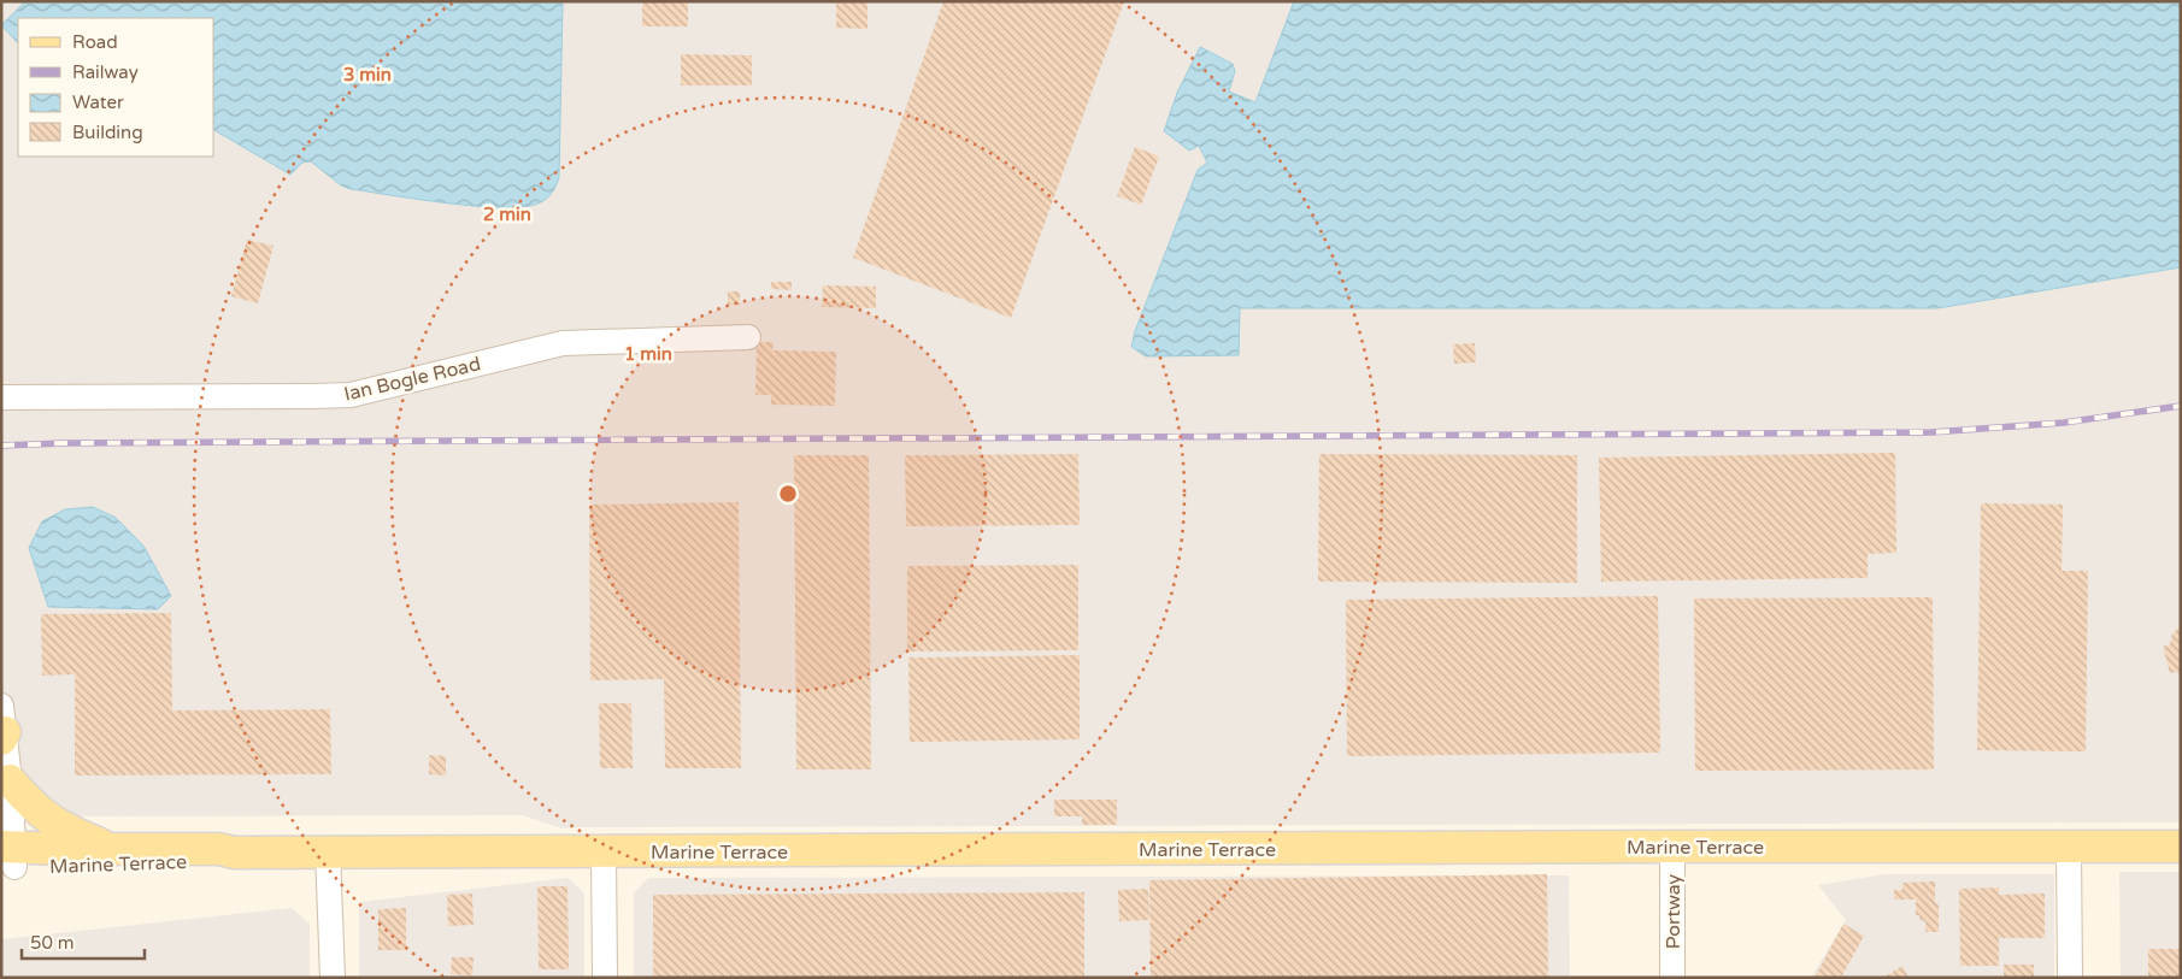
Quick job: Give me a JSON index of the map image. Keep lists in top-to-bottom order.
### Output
{
  "streets": {
    "main road": ["Marine Terrace"],
    "street": ["Ian Bogle Road", "Portway"]
  },
  "crossings": [
    ["Marine Terrace", "Portway"]
  ],
  "legend": [
    "Road",
    "Railway",
    "Water",
    "Building"
  ],
  "scale_bar": "50 m",
  "rings": ["3 min", "2 min", "1 min"]
}
